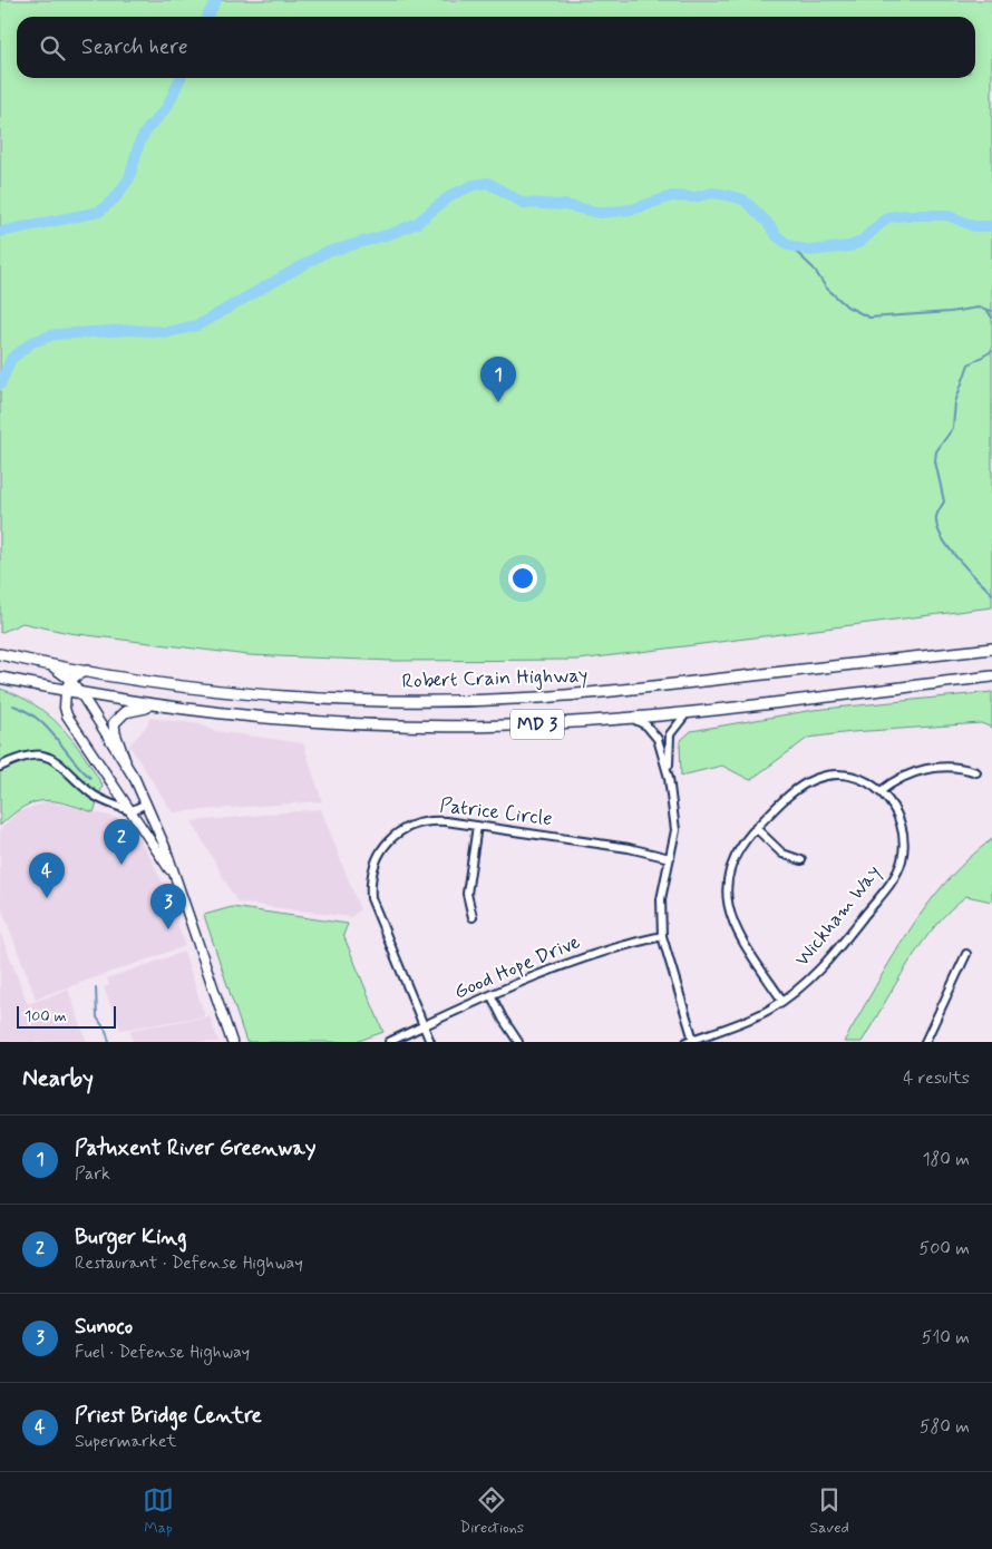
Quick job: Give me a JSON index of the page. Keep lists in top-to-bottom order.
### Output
{
  "streets": {
    "highway": ["Robert Crain Highway", "MD 3"],
    "street": ["Patrice Circle", "Wickham Way", "Good Hope Drive"]
  },
  "crossings": [
    ["Patrice Circle", "Good Hope Drive"]
  ],
  "scale_bar": "100 m",
  "page": {
    "search": "Search here",
    "pins": [
      "1",
      "2",
      "4",
      "3"
    ],
    "scale": "100 m",
    "heading": ["Nearby", "4 results"],
    "list": [
      {
        "mark": "1",
        "name": "Patuxent River Greenway",
        "note": "Park",
        "value": "180 m"
      },
      {
        "mark": "2",
        "name": "Burger King",
        "note": "Restaurant · Defense Highway",
        "value": "500 m"
      },
      {
        "mark": "3",
        "name": "Sunoco",
        "note": "Fuel · Defense Highway",
        "value": "510 m"
      },
      {
        "mark": "4",
        "name": "Priest Bridge Centre",
        "note": "Supermarket",
        "value": "580 m"
      }
    ],
    "nav": ["Map", "Directions", "Saved"]
  }
}
